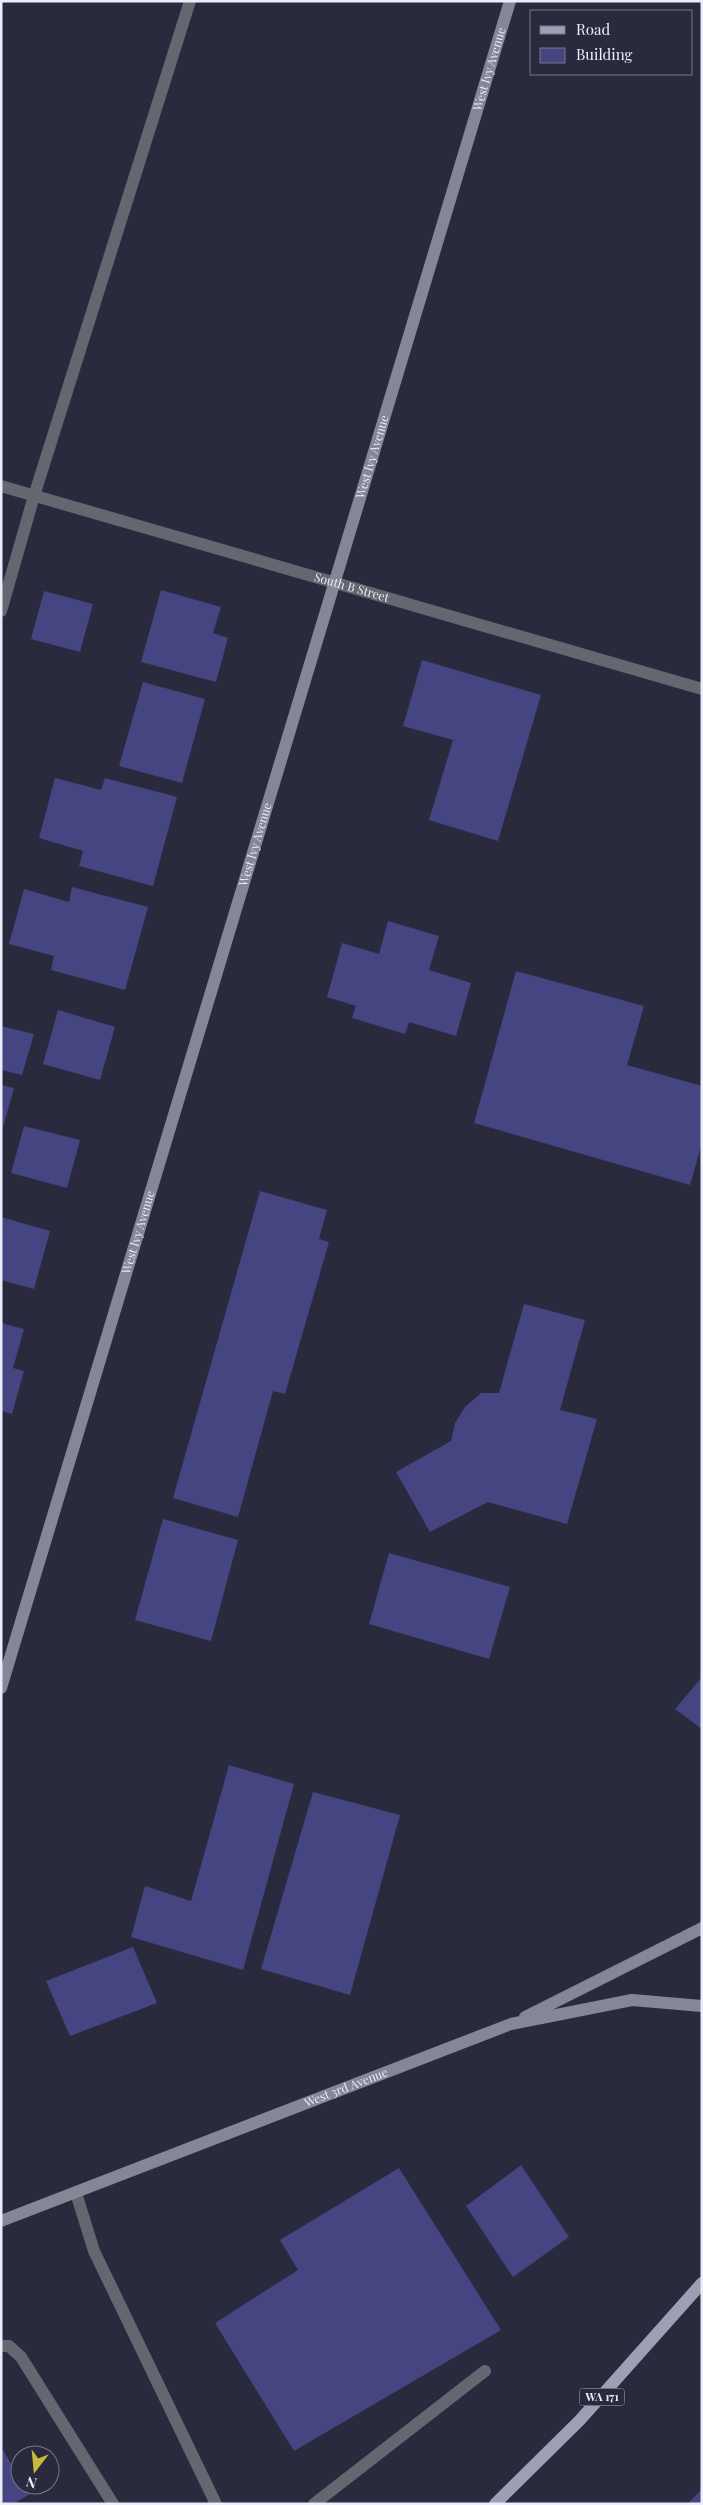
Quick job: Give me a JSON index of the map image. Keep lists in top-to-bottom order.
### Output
{
  "streets": {
    "main road": ["WA 171"],
    "street": ["West Ivy Avenue", "South B Street", "West 3rd Avenue"]
  },
  "crossings": [
    ["West Ivy Avenue", "South B Street"]
  ],
  "legend": ["Road", "Building"],
  "north": "bottom"
}
